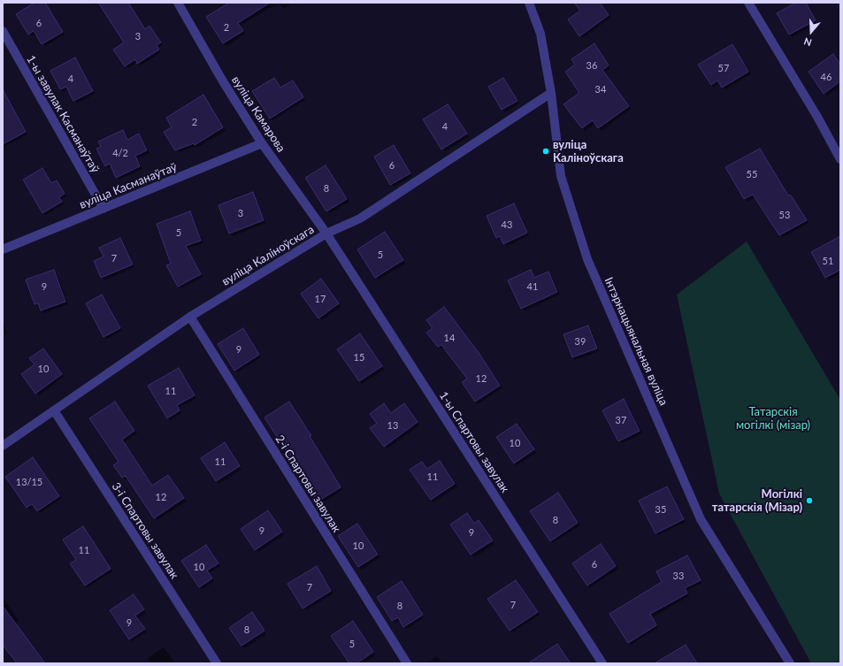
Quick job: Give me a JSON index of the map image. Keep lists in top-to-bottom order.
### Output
{
  "streets": {
    "street": [
      "1-ы завулак Касманаўтаў",
      "вуліца Камарова",
      "вуліца Касманаўтаў",
      "вуліца Каліноўскага",
      "Інтэрнацыянальная вуліца",
      "1-ы Спартовы завулак",
      "2-і Спартовы завулак",
      "3-і Спартовы завулак"
    ]
  },
  "crossings": [
    ["1-ы завулак Касманаўтаў", "вуліца Касманаўтаў"],
    ["вуліца Камарова", "вуліца Касманаўтаў"],
    ["вуліца Камарова", "вуліца Каліноўскага"],
    ["вуліца Камарова", "1-ы Спартовы завулак"],
    ["вуліца Каліноўскага", "Інтэрнацыянальная вуліца"],
    ["вуліца Каліноўскага", "1-ы Спартовы завулак"],
    ["вуліца Каліноўскага", "2-і Спартовы завулак"],
    ["вуліца Каліноўскага", "3-і Спартовы завулак"]
  ],
  "parks": ["Татарскія могілкі (мізар)"],
  "places": ["вуліца Каліноўскага", "Могілкі татарскія (Мізар)"],
  "house_numbers": [
    "6",
    "2",
    "3",
    "36",
    "57",
    "46",
    "4",
    "34",
    "2",
    "4",
    "4/2",
    "6",
    "55",
    "8",
    "3",
    "53",
    "43",
    "5",
    "5",
    "7",
    "51",
    "9",
    "41",
    "17",
    "14",
    "39",
    "9",
    "15",
    "10",
    "12",
    "11",
    "37",
    "13",
    "10",
    "11",
    "11",
    "13/15",
    "12",
    "35",
    "8",
    "9",
    "9",
    "10",
    "11",
    "6",
    "10",
    "33",
    "7",
    "7",
    "8",
    "9",
    "8",
    "5"
  ],
  "north": "bottom"
}
